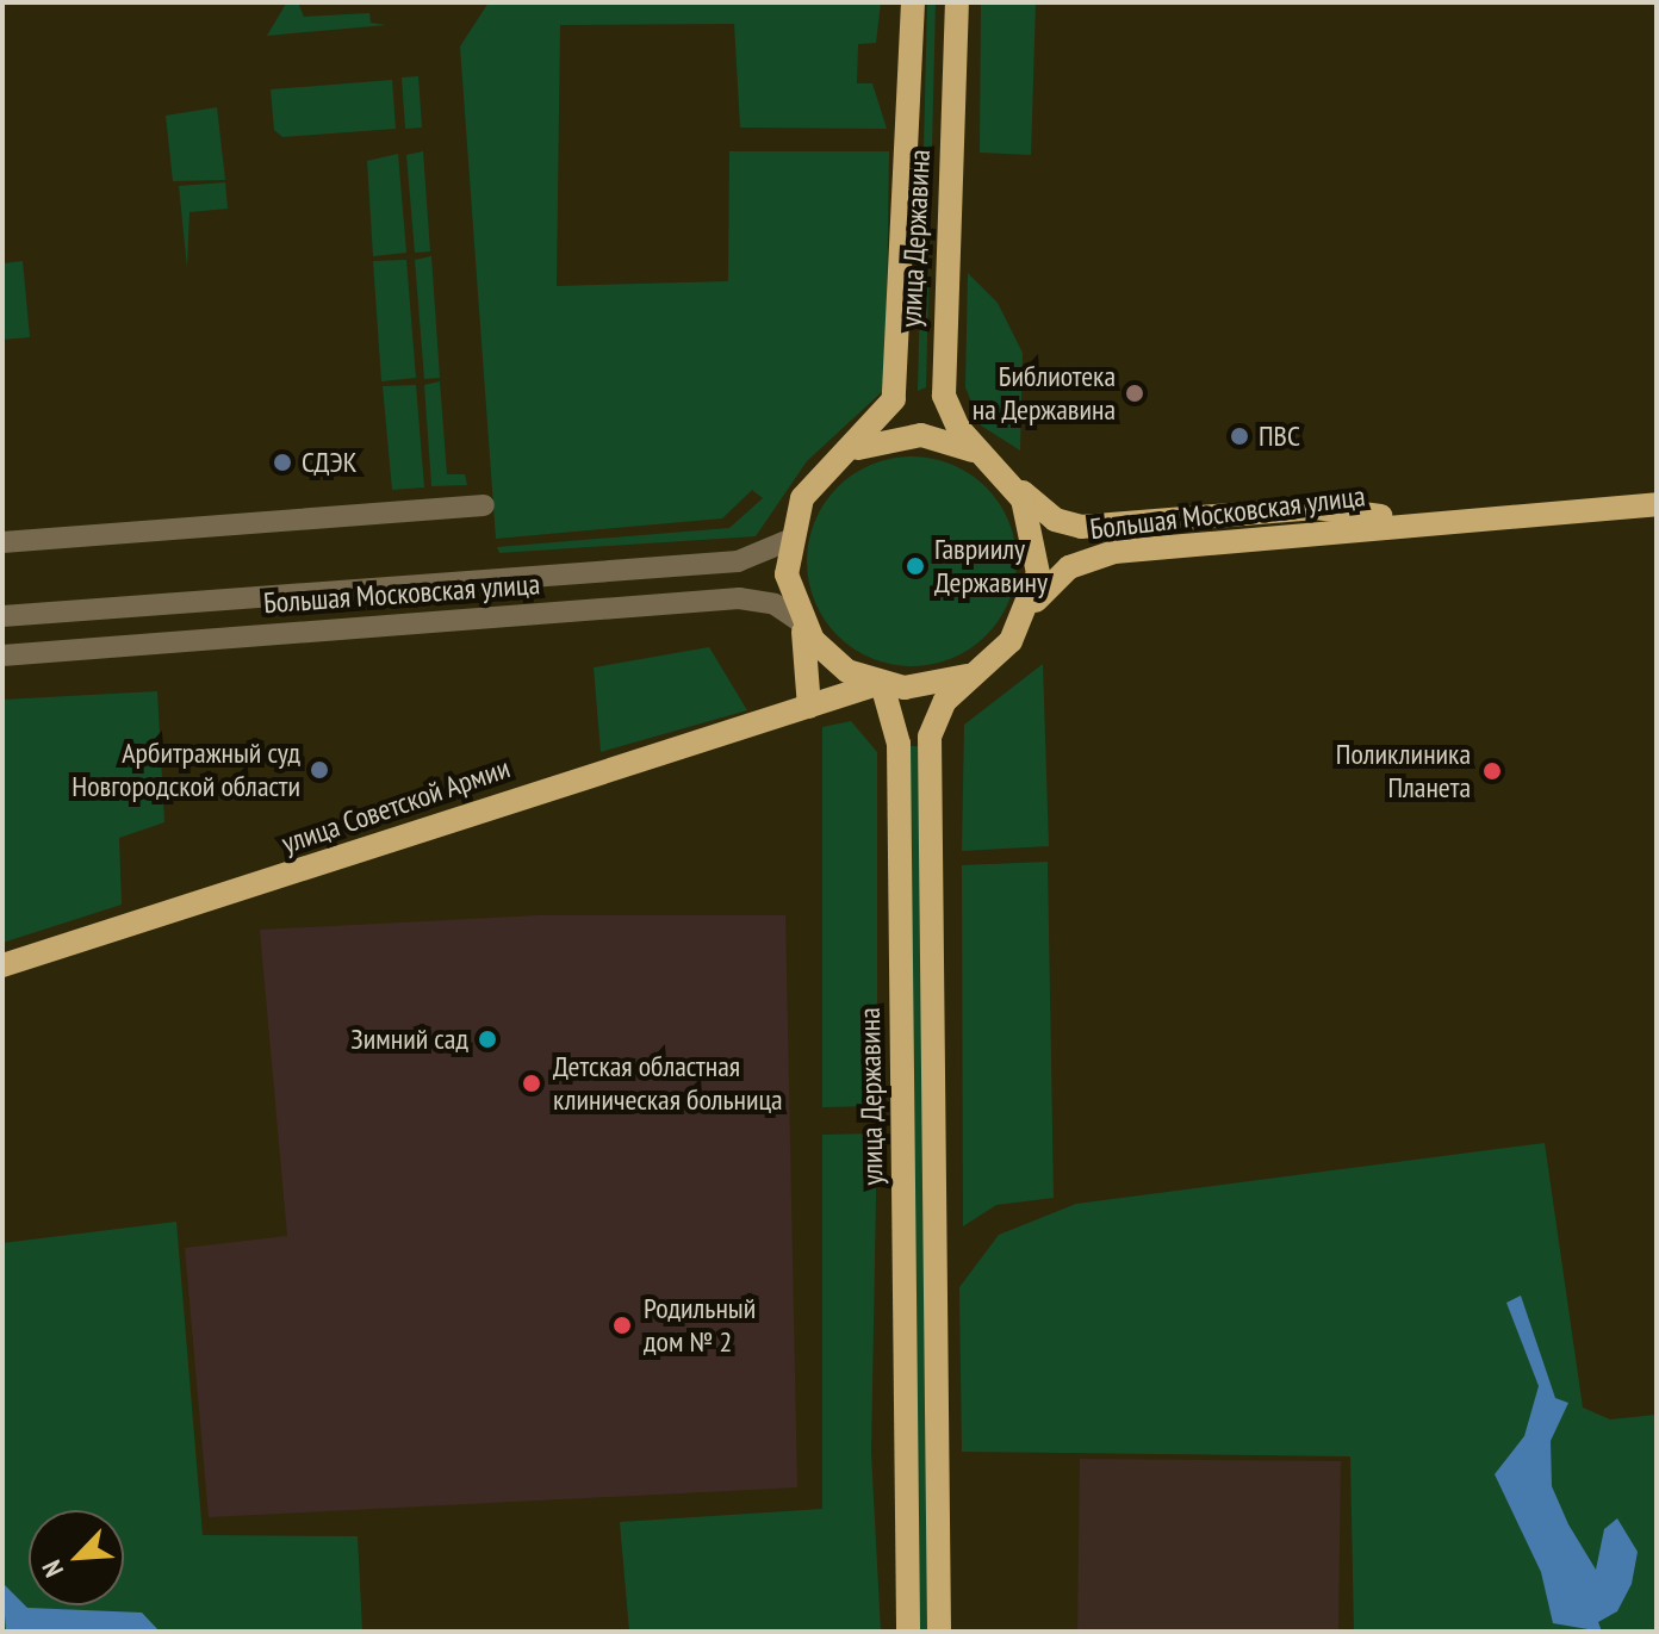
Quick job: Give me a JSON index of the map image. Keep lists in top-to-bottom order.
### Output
{
  "streets": {
    "main road": ["улица Державина", "Большая Московская улица", "улица Советской Армии"]
  },
  "crossings": [
    ["улица Державина", "Большая Московская улица"],
    ["улица Державина", "улица Советской Армии"],
    ["Большая Московская улица", "улица Советской Армии"]
  ],
  "places": [
    "Библиотека на Державина",
    "ПВС",
    "СДЭК",
    "Гавриилу Державину",
    "Арбитражный суд Новгородской области",
    "Поликлиника Планета",
    "Зимний сад",
    "Детская областная клиническая больница",
    "Родильный дом № 2"
  ],
  "north": "bottom left"
}
